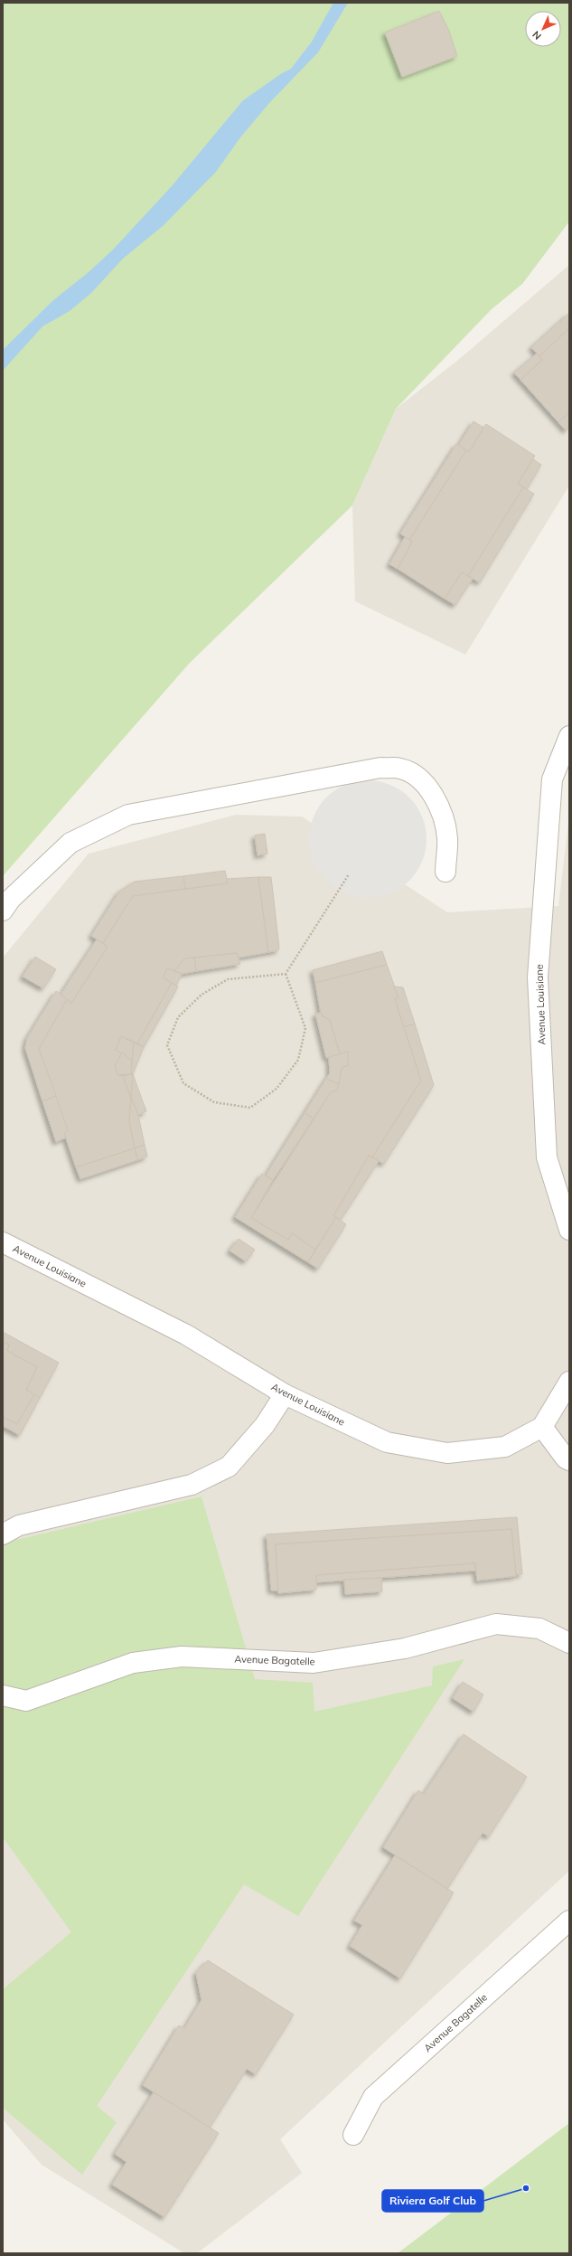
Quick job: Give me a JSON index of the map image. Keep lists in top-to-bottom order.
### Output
{
  "streets": {
    "street": ["Avenue Louisiane", "Avenue Bagatelle"]
  },
  "places": ["Riviera Golf Club"],
  "north": "bottom left"
}
